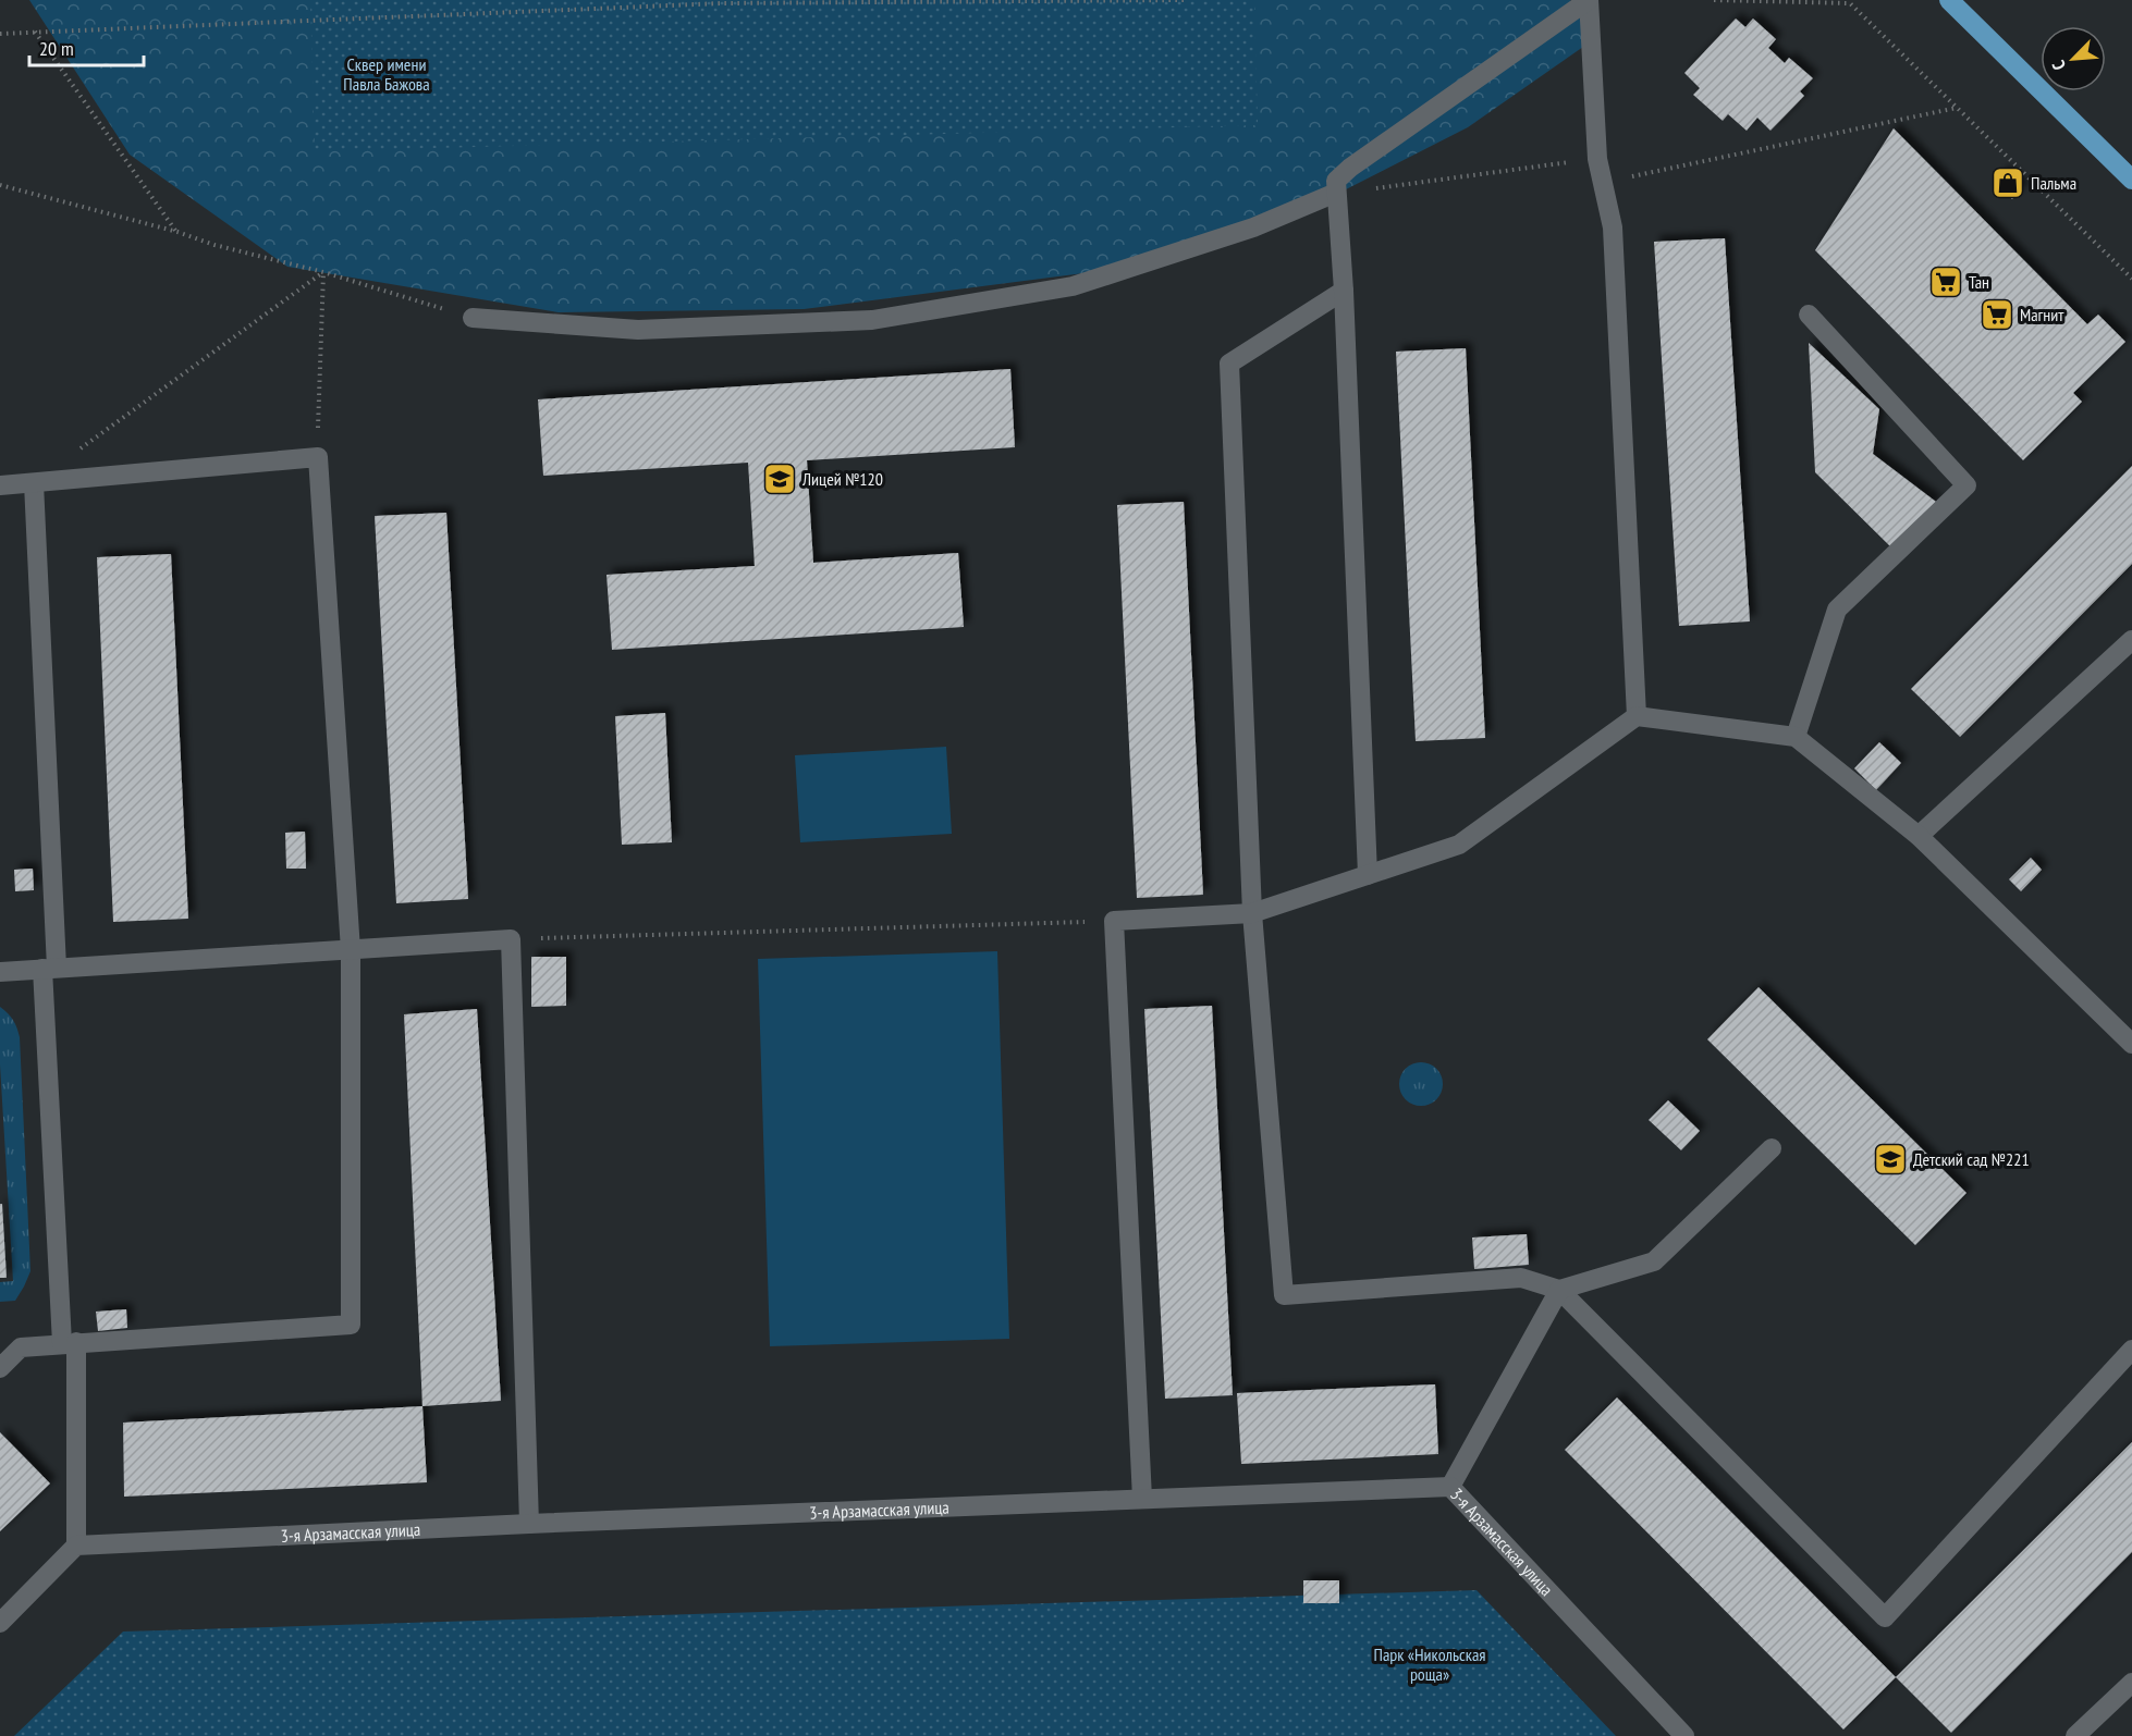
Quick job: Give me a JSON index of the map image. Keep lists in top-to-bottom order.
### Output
{
  "streets": {
    "street": ["3-я Арзамасская улица"]
  },
  "parks": ["Сквер имени Павла Бажова", "Парк «Никольская роща»"],
  "places": {
    "shop": ["Пальма"],
    "supermarket": ["Тан", "Магнит"],
    "school or university": ["Лицей №120", "Детский сад №221"]
  },
  "scale_bar": "20 m",
  "north": "bottom left"
}
